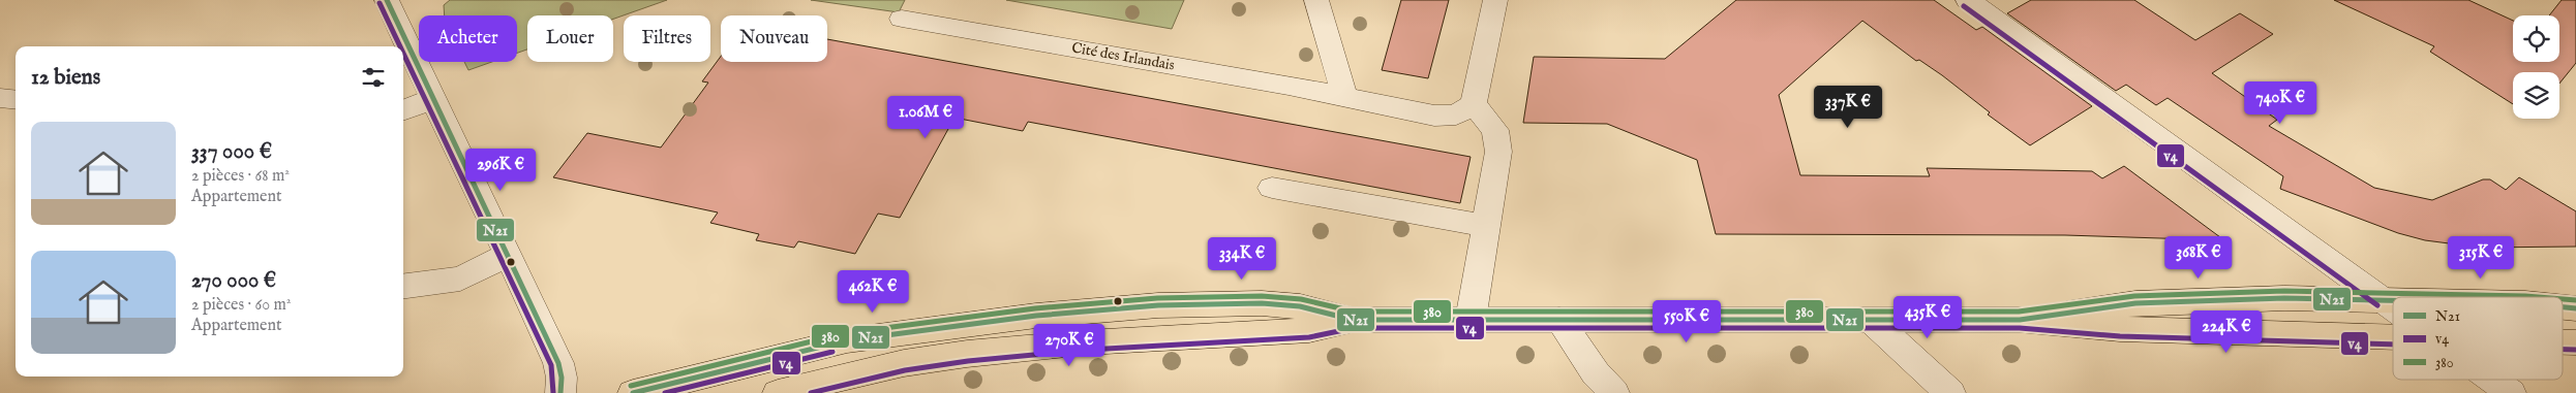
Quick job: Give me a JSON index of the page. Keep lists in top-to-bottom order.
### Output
{
  "streets": {
    "street": ["Cité des Irlandais"]
  },
  "lines": ["transit line N21", "transit line v4", "transit line 380"],
  "legend": ["N21", "v4", "380"],
  "page": {
    "chip": [
      "Acheter",
      "Louer",
      "Filtres",
      "Nouveau"
    ],
    "heading": "12 biens",
    "price": [
      "740K €",
      "337K €",
      "1.06M €",
      "296K €",
      "368K €",
      "315K €",
      "334K €",
      "462K €",
      "435K €",
      "550K €",
      "224K €",
      "270K €"
    ],
    "list": [
      {
        "name": "337 000 €",
        "note": "2 pièces · 68 m² · Appartement"
      },
      {
        "name": "270 000 €",
        "note": "2 pièces · 60 m² · Appartement"
      }
    ]
  }
}
